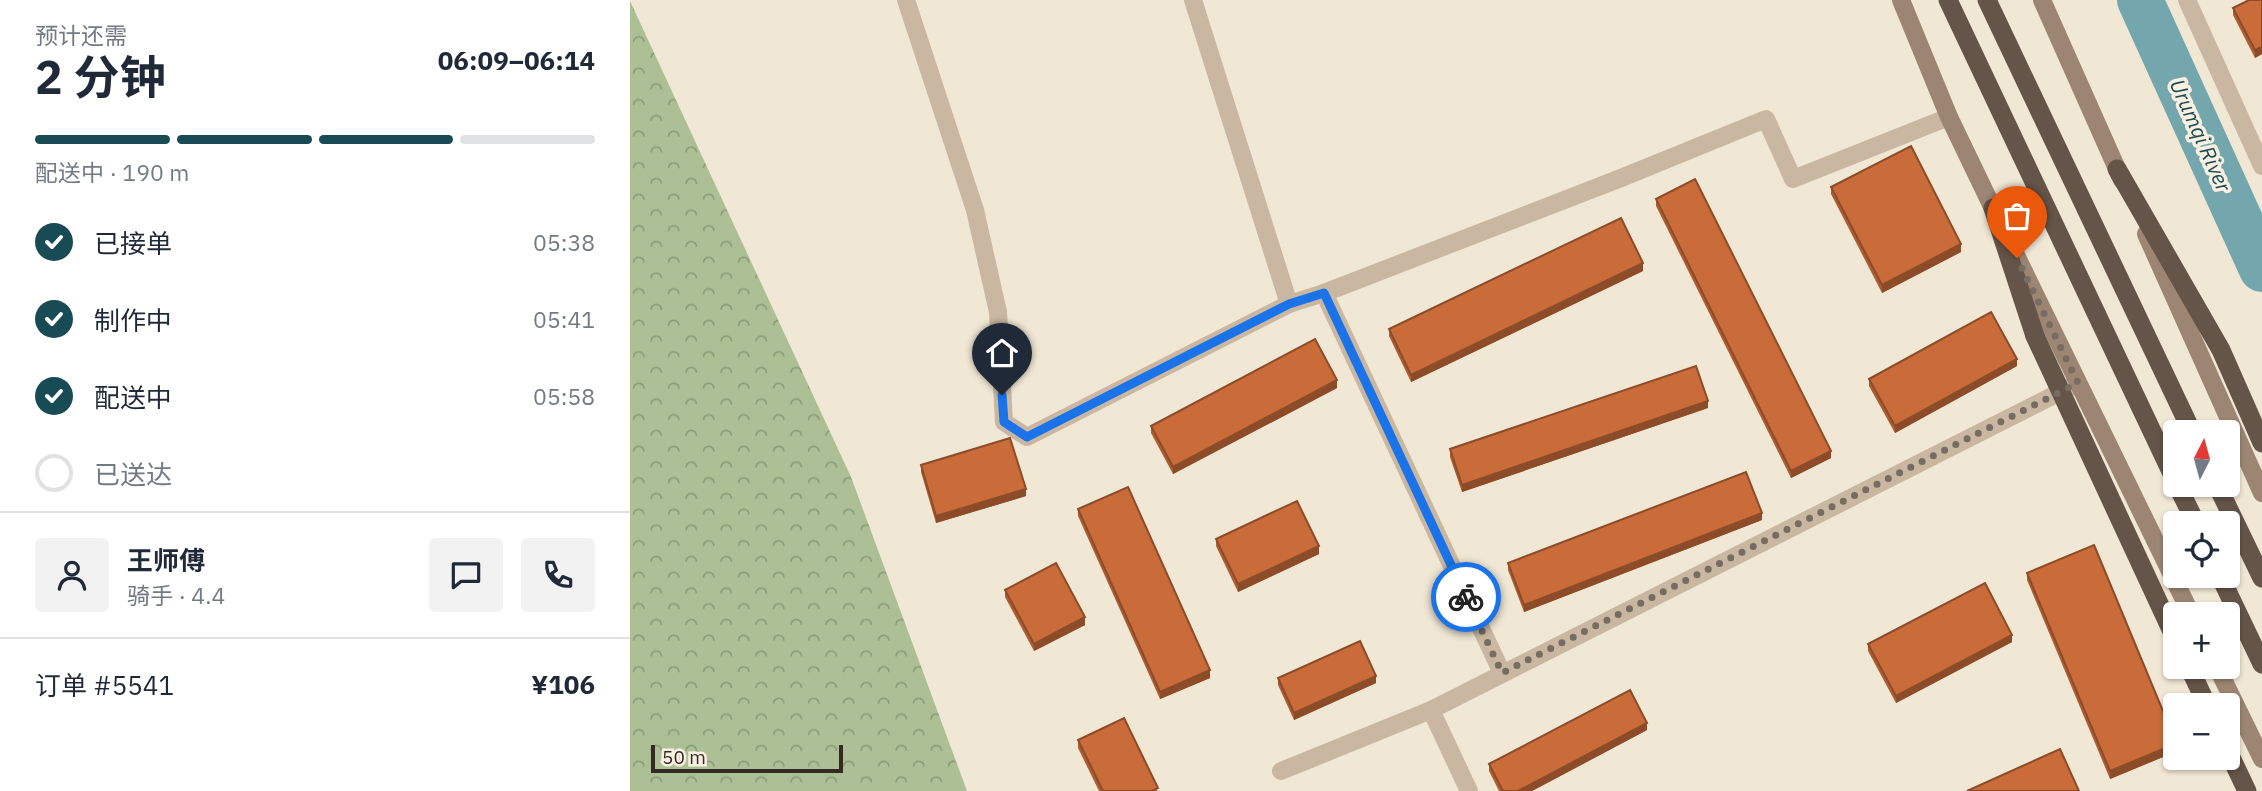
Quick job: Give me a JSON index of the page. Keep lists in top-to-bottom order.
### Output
{
  "water": ["Urumqi River"],
  "scale_bar": "50 m",
  "north": "top",
  "page": {
    "heading": ["2 分钟", "预计还需", "06:09–06:14"],
    "panel": [
      "王师傅",
      "骑手 · 4.4",
      "订单 #5541",
      "¥106"
    ],
    "bar": "配送中 · 190 m",
    "list": [
      ["已接单", "05:38"],
      ["制作中", "05:41"],
      ["配送中", "05:58"],
      "已送达"
    ],
    "map_buttons": ["+", "−"],
    "scale": "50 m"
  }
}
